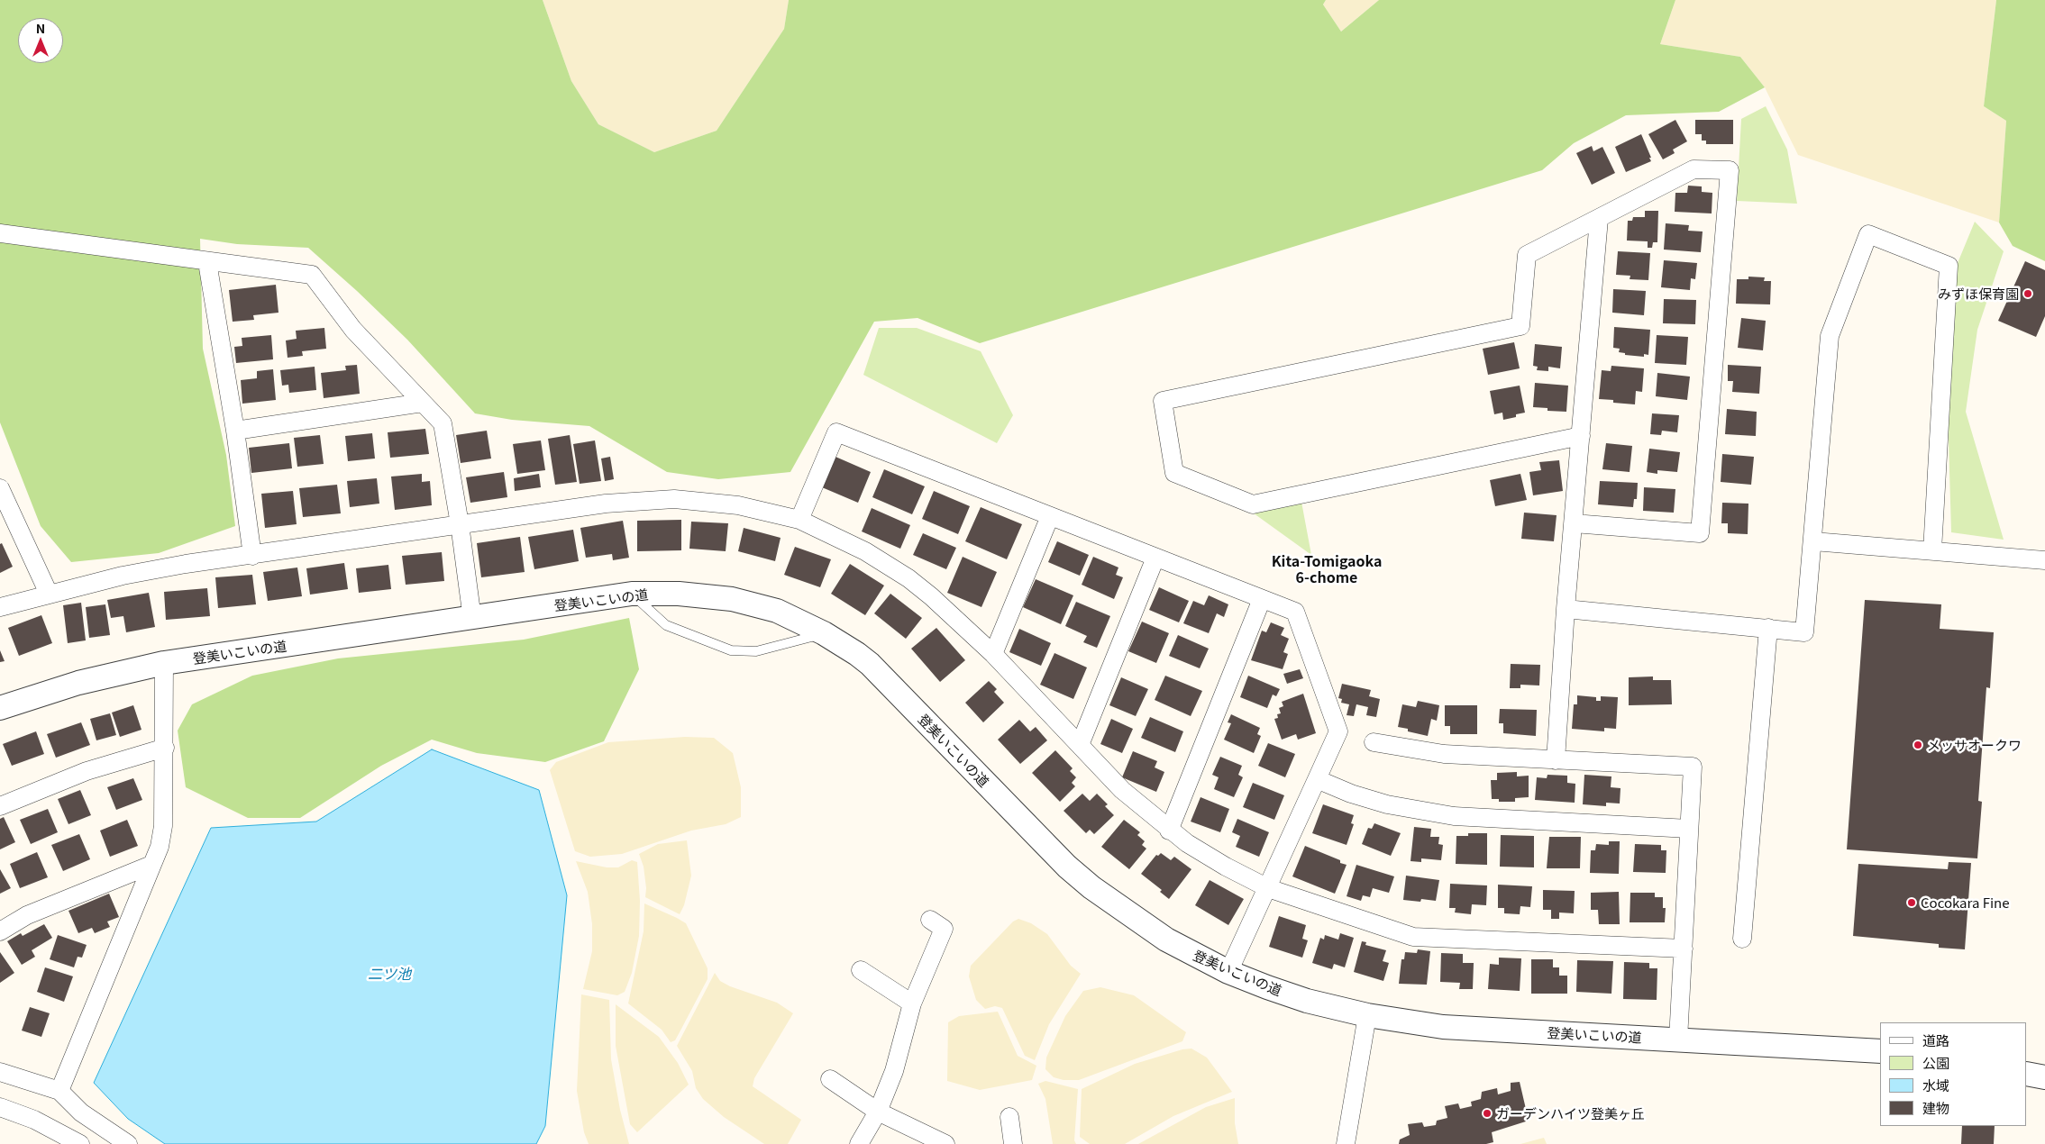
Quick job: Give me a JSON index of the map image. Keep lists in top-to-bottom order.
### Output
{
  "streets": {
    "street": ["登美いこいの道"]
  },
  "districts": ["Kita-Tomigaoka 6-chome"],
  "water": ["二ツ池"],
  "places": [
    "みずほ保育園",
    "メッサオークワ",
    "Cocokara Fine",
    "ガーデンハイツ登美ヶ丘"
  ],
  "legend": [
    "道路",
    "公園",
    "水域",
    "建物"
  ],
  "north": "top"
}
